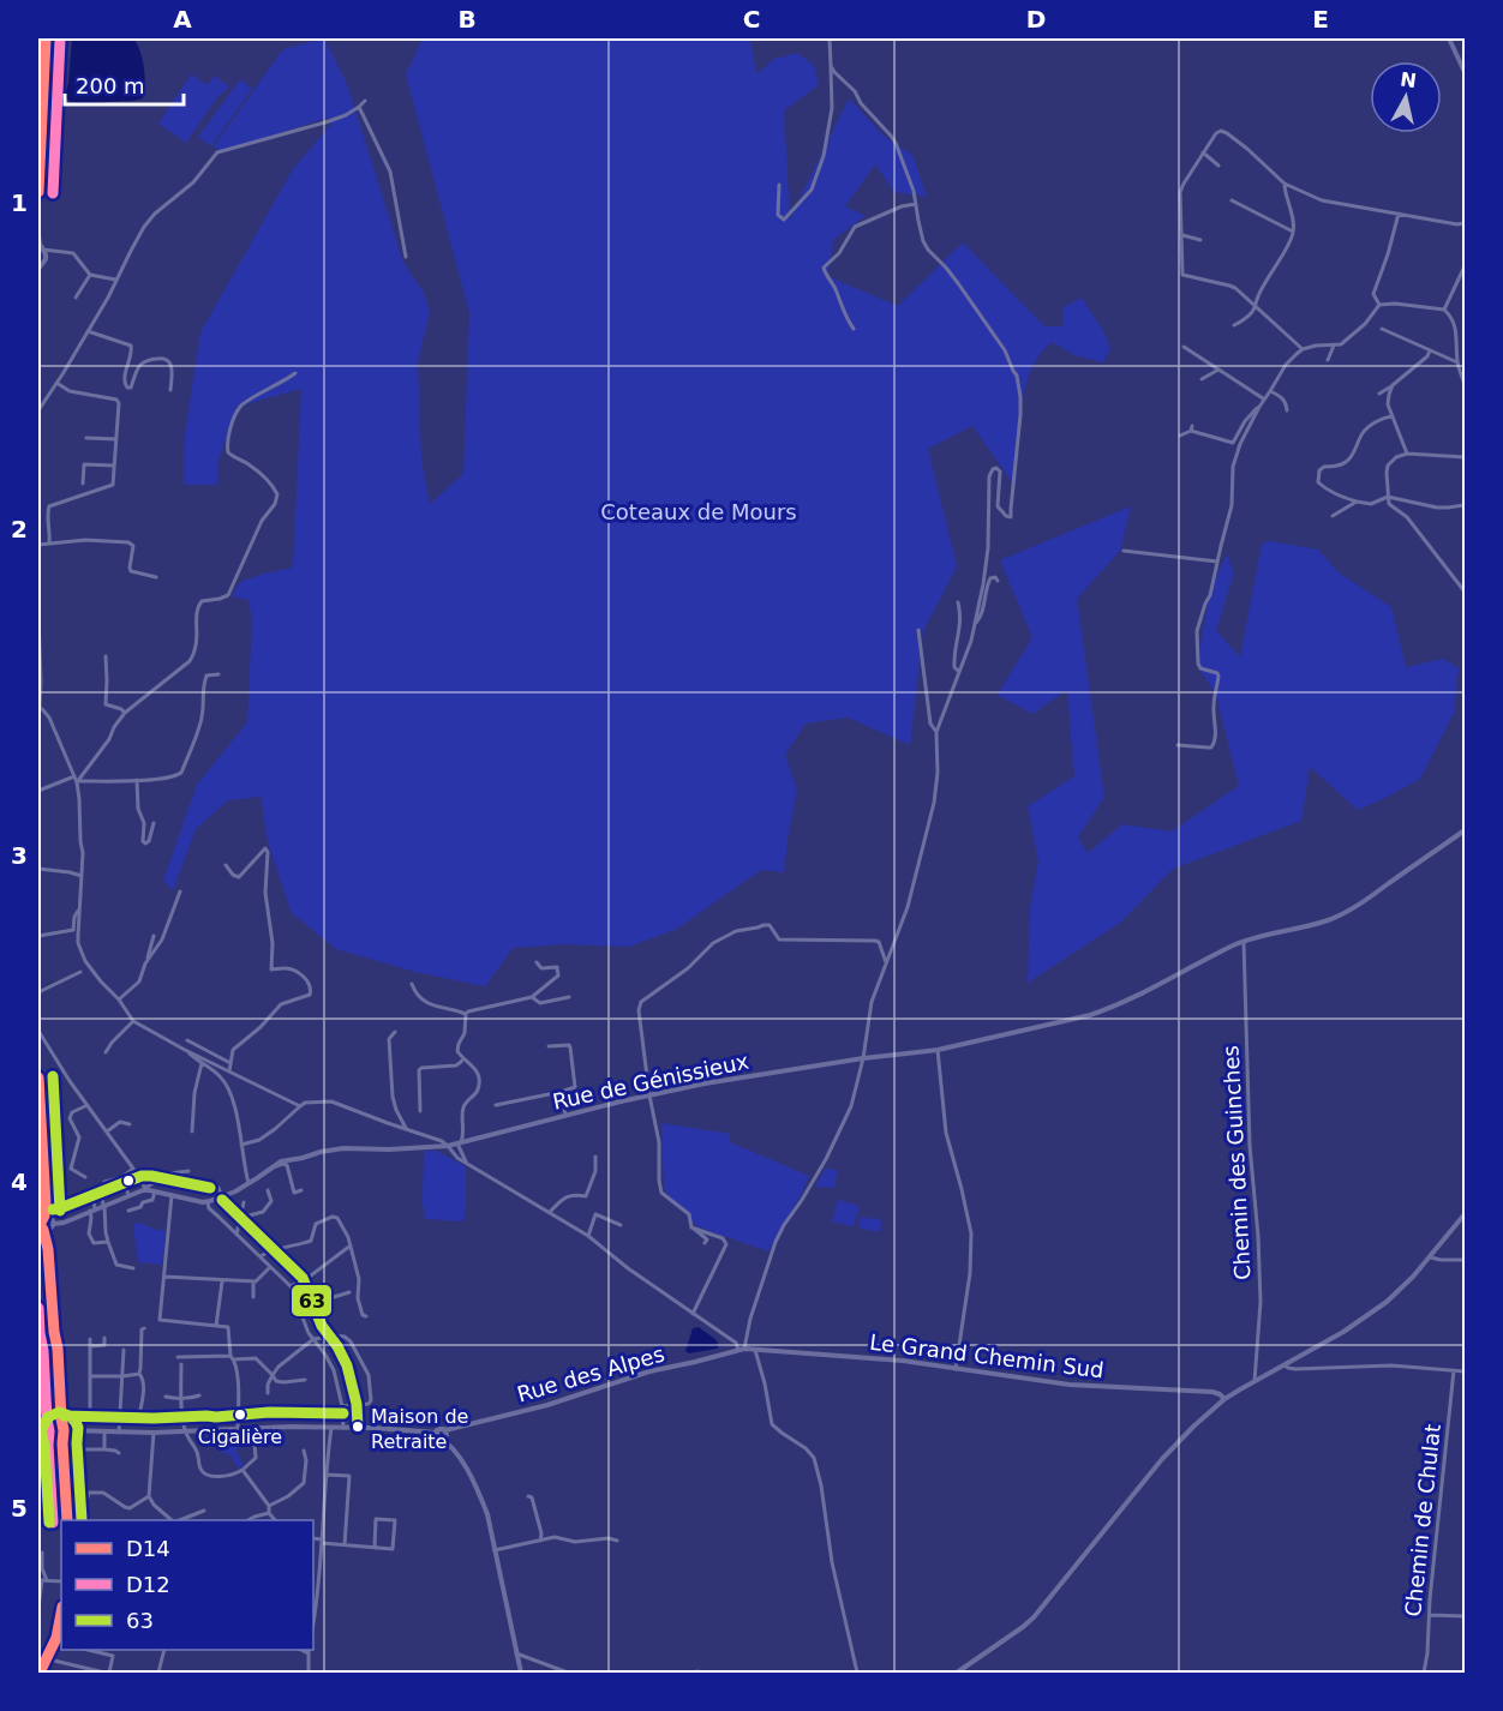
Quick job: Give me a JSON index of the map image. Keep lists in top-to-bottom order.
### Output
{
  "streets": {
    "street": [
      "Rue de Génissieux",
      "Chemin des Guinches",
      "Le Grand Chemin Sud",
      "Rue des Alpes",
      "Chemin de Chulat"
    ]
  },
  "crossings": [
    ["Rue de Génissieux", "Chemin des Guinches"],
    ["Le Grand Chemin Sud", "Rue des Alpes"]
  ],
  "parks": ["Coteaux de Mours"],
  "places": ["Cigalière", "Maison de Retraite"],
  "lines": ["transit line D14", "transit line D12", "transit line 63"],
  "legend": ["D14", "D12", "63"],
  "scale_bar": "200 m",
  "north": "top",
  "grid": {
    "columns": [
      "A",
      "B",
      "C",
      "D",
      "E"
    ],
    "rows": [
      "1",
      "2",
      "3",
      "4",
      "5"
    ]
  }
}
